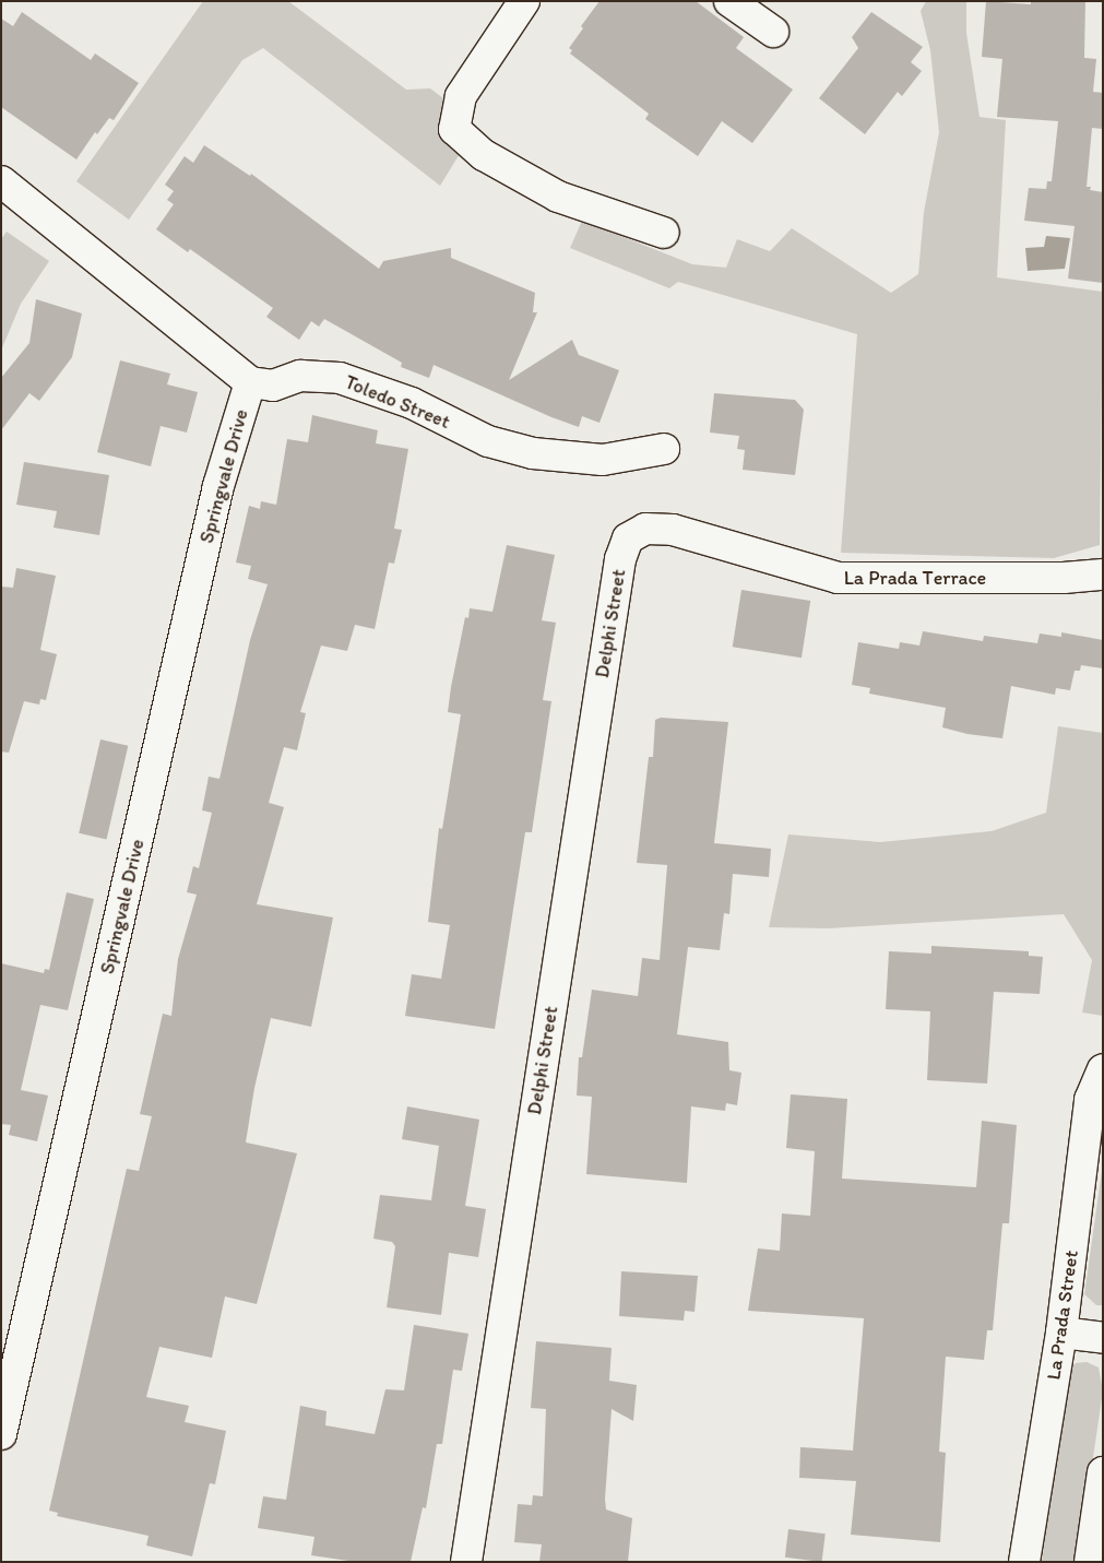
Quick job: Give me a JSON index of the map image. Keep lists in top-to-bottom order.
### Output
{
  "streets": {
    "street": [
      "Toledo Street",
      "Springvale Drive",
      "La Prada Terrace",
      "Delphi Street",
      "La Prada Street"
    ]
  },
  "crossings": [
    ["Toledo Street", "Springvale Drive"],
    ["La Prada Terrace", "Delphi Street"]
  ]
}
